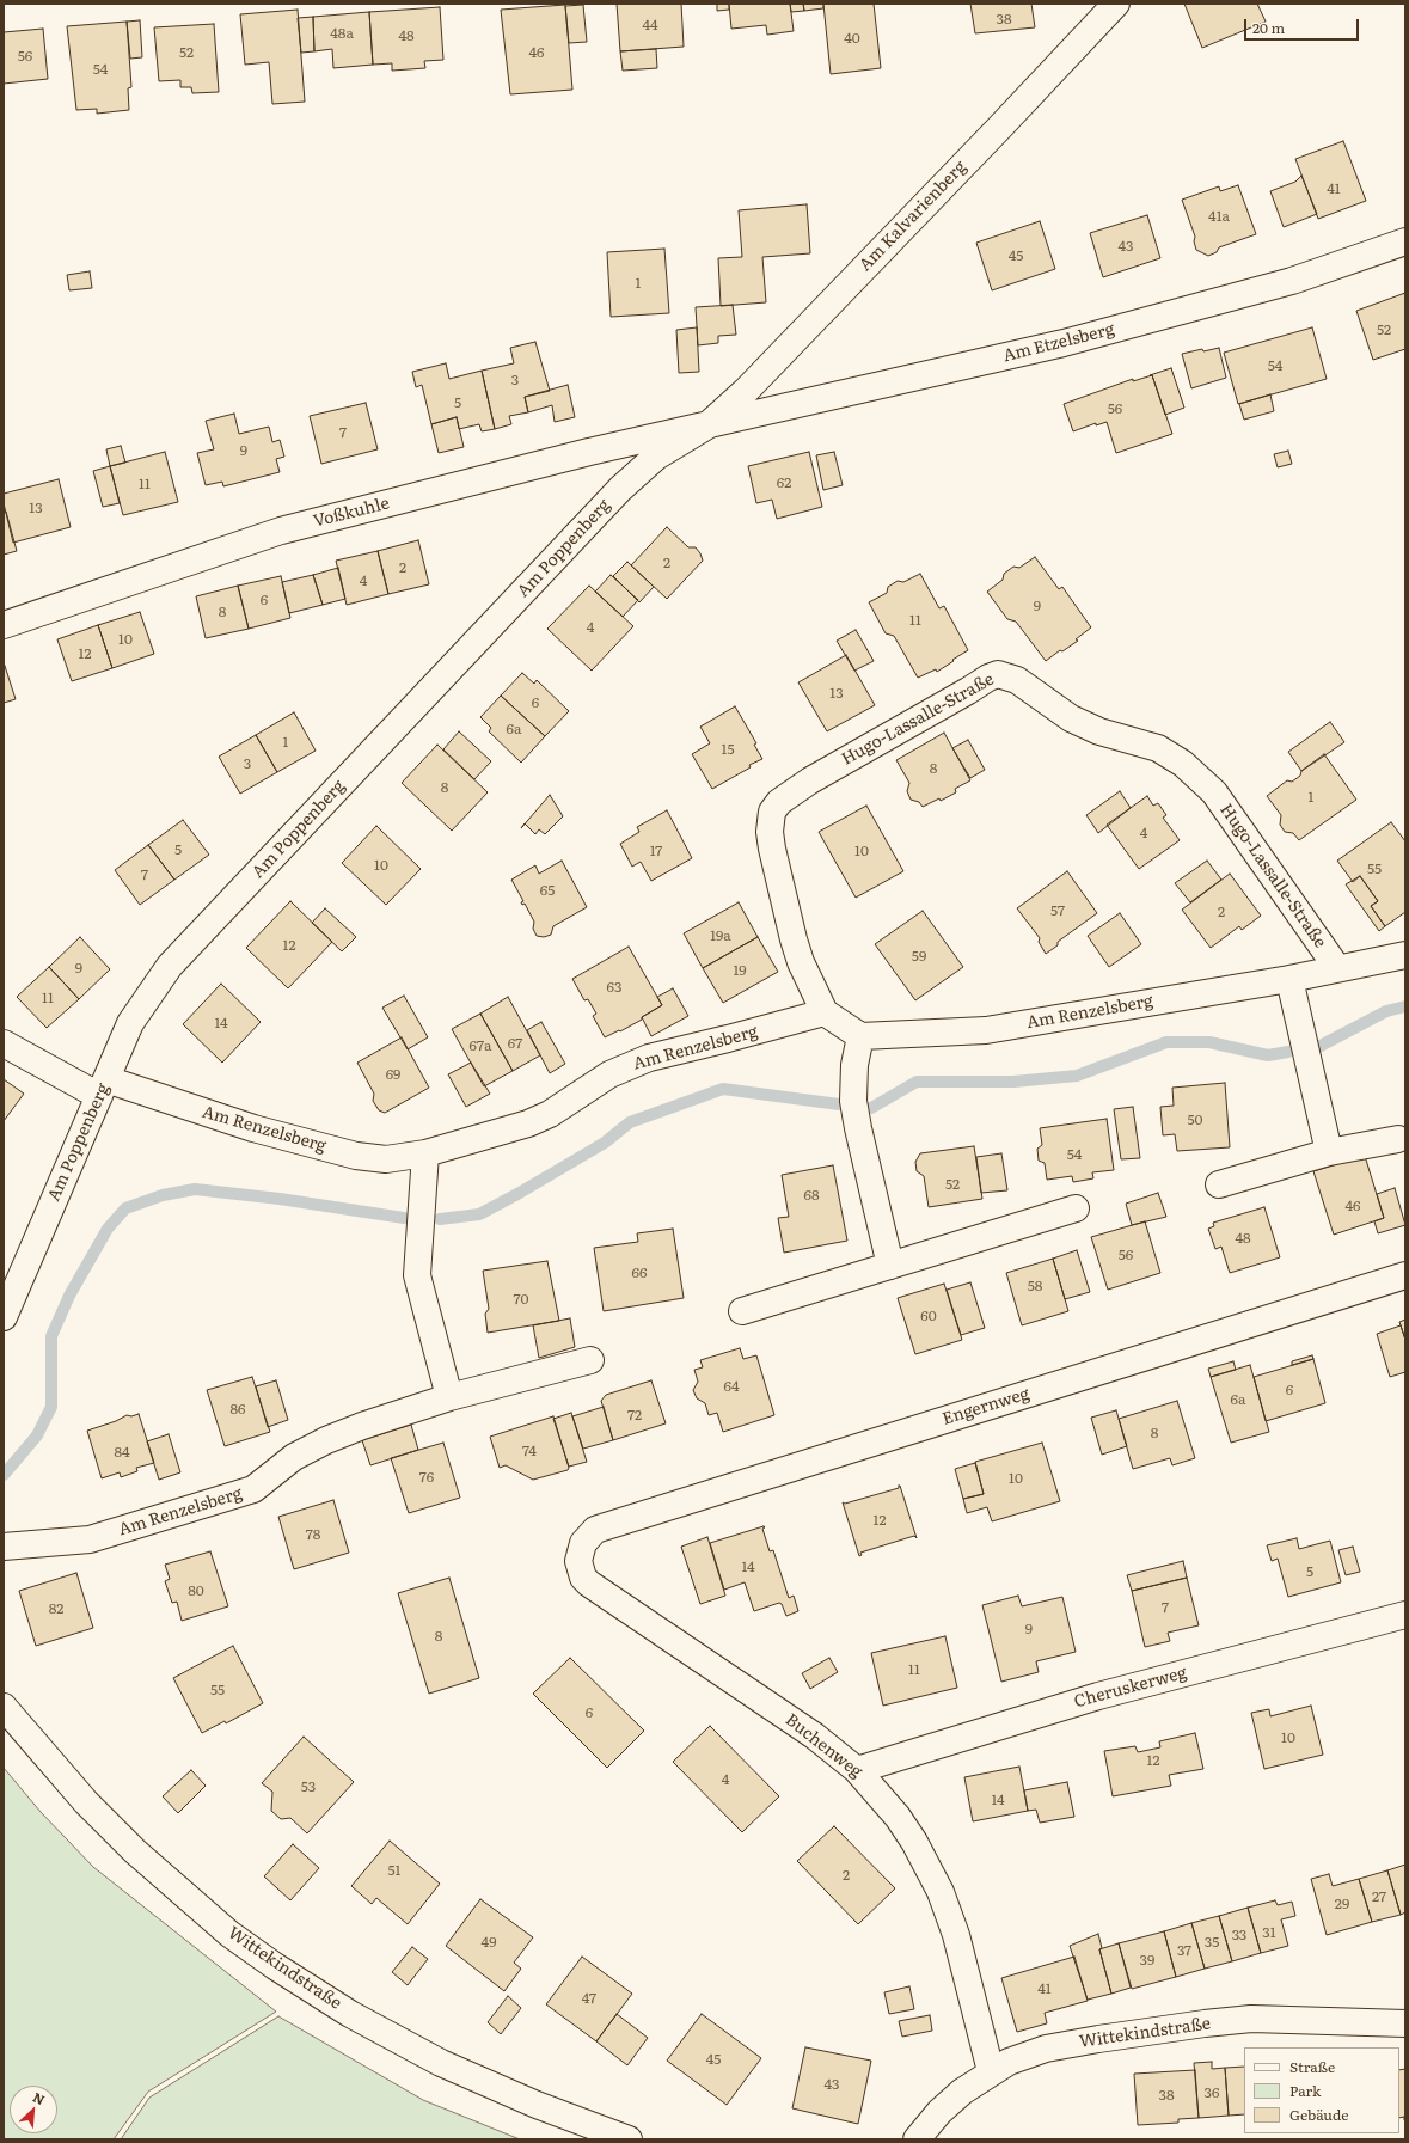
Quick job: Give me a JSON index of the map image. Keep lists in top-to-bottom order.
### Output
{
  "streets": {
    "street": [
      "Am Kalvarienberg",
      "Am Etzelsberg",
      "Voßkuhle",
      "Am Poppenberg",
      "Hugo-Lassalle-Straße",
      "Am Renzelsberg",
      "Engernweg",
      "Cheruskerweg",
      "Buchenweg",
      "Wittekindstraße"
    ]
  },
  "crossings": [
    ["Am Kalvarienberg", "Am Etzelsberg"],
    ["Am Kalvarienberg", "Voßkuhle"],
    ["Am Kalvarienberg", "Am Poppenberg"],
    ["Am Etzelsberg", "Voßkuhle"],
    ["Am Etzelsberg", "Am Poppenberg"],
    ["Voßkuhle", "Am Poppenberg"],
    ["Am Poppenberg", "Am Renzelsberg"],
    ["Hugo-Lassalle-Straße", "Am Renzelsberg"],
    ["Engernweg", "Buchenweg"],
    ["Cheruskerweg", "Buchenweg"],
    ["Buchenweg", "Wittekindstraße"]
  ],
  "house_numbers": [
    "38",
    "44",
    "48a",
    "48",
    "40",
    "52",
    "46",
    "56",
    "54",
    "41",
    "41a",
    "43",
    "45",
    "1",
    "52",
    "54",
    "3",
    "5",
    "56",
    "7",
    "9",
    "62",
    "11",
    "13",
    "2",
    "2",
    "4",
    "6",
    "9",
    "8",
    "11",
    "4",
    "10",
    "12",
    "13",
    "6",
    "6a",
    "1",
    "15",
    "3",
    "8",
    "8",
    "1",
    "4",
    "5",
    "17",
    "10",
    "10",
    "55",
    "7",
    "65",
    "57",
    "2",
    "19a",
    "12",
    "59",
    "9",
    "19",
    "63",
    "11",
    "14",
    "67",
    "67a",
    "69",
    "50",
    "54",
    "52",
    "68",
    "46",
    "48",
    "56",
    "66",
    "58",
    "70",
    "60",
    "64",
    "6",
    "6a",
    "86",
    "72",
    "8",
    "74",
    "84",
    "76",
    "10",
    "12",
    "78",
    "14",
    "5",
    "80",
    "7",
    "82",
    "9",
    "8",
    "11",
    "55",
    "6",
    "10",
    "12",
    "4",
    "53",
    "14",
    "51",
    "2",
    "27",
    "29",
    "31",
    "33",
    "49",
    "35",
    "37",
    "39",
    "41",
    "47",
    "45",
    "43",
    "36",
    "38"
  ],
  "legend": ["Straße", "Park", "Gebäude"],
  "scale_bar": "20 m",
  "north": "top right"
}
